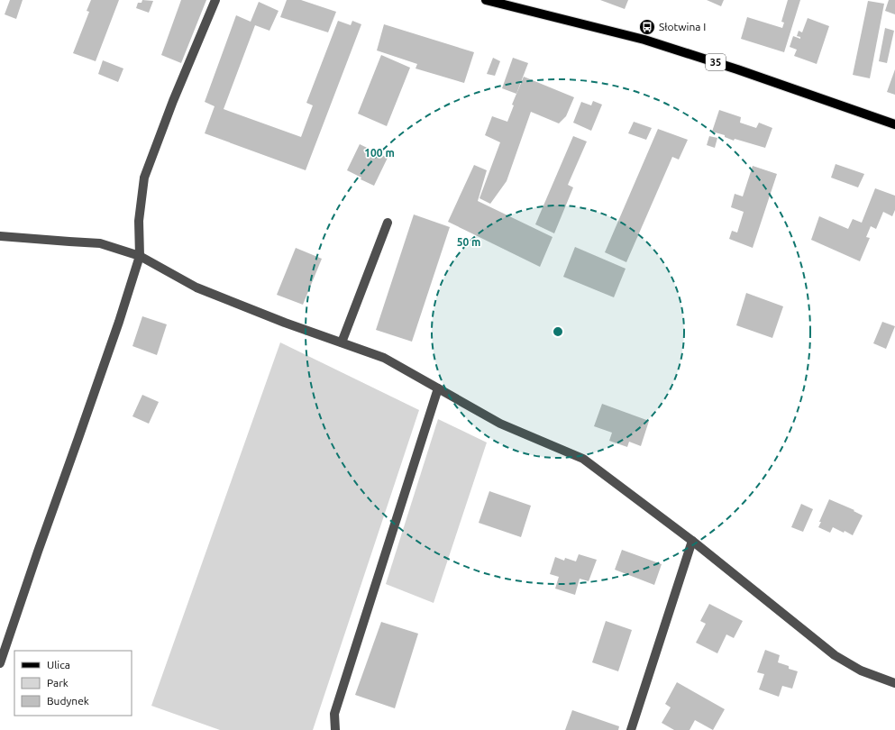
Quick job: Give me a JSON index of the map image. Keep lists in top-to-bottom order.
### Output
{
  "streets": {
    "main road": ["35"]
  },
  "places": {
    "bus stop": ["Słotwina I"]
  },
  "legend": ["Ulica", "Park", "Budynek"],
  "rings": ["100 m", "50 m"]
}
